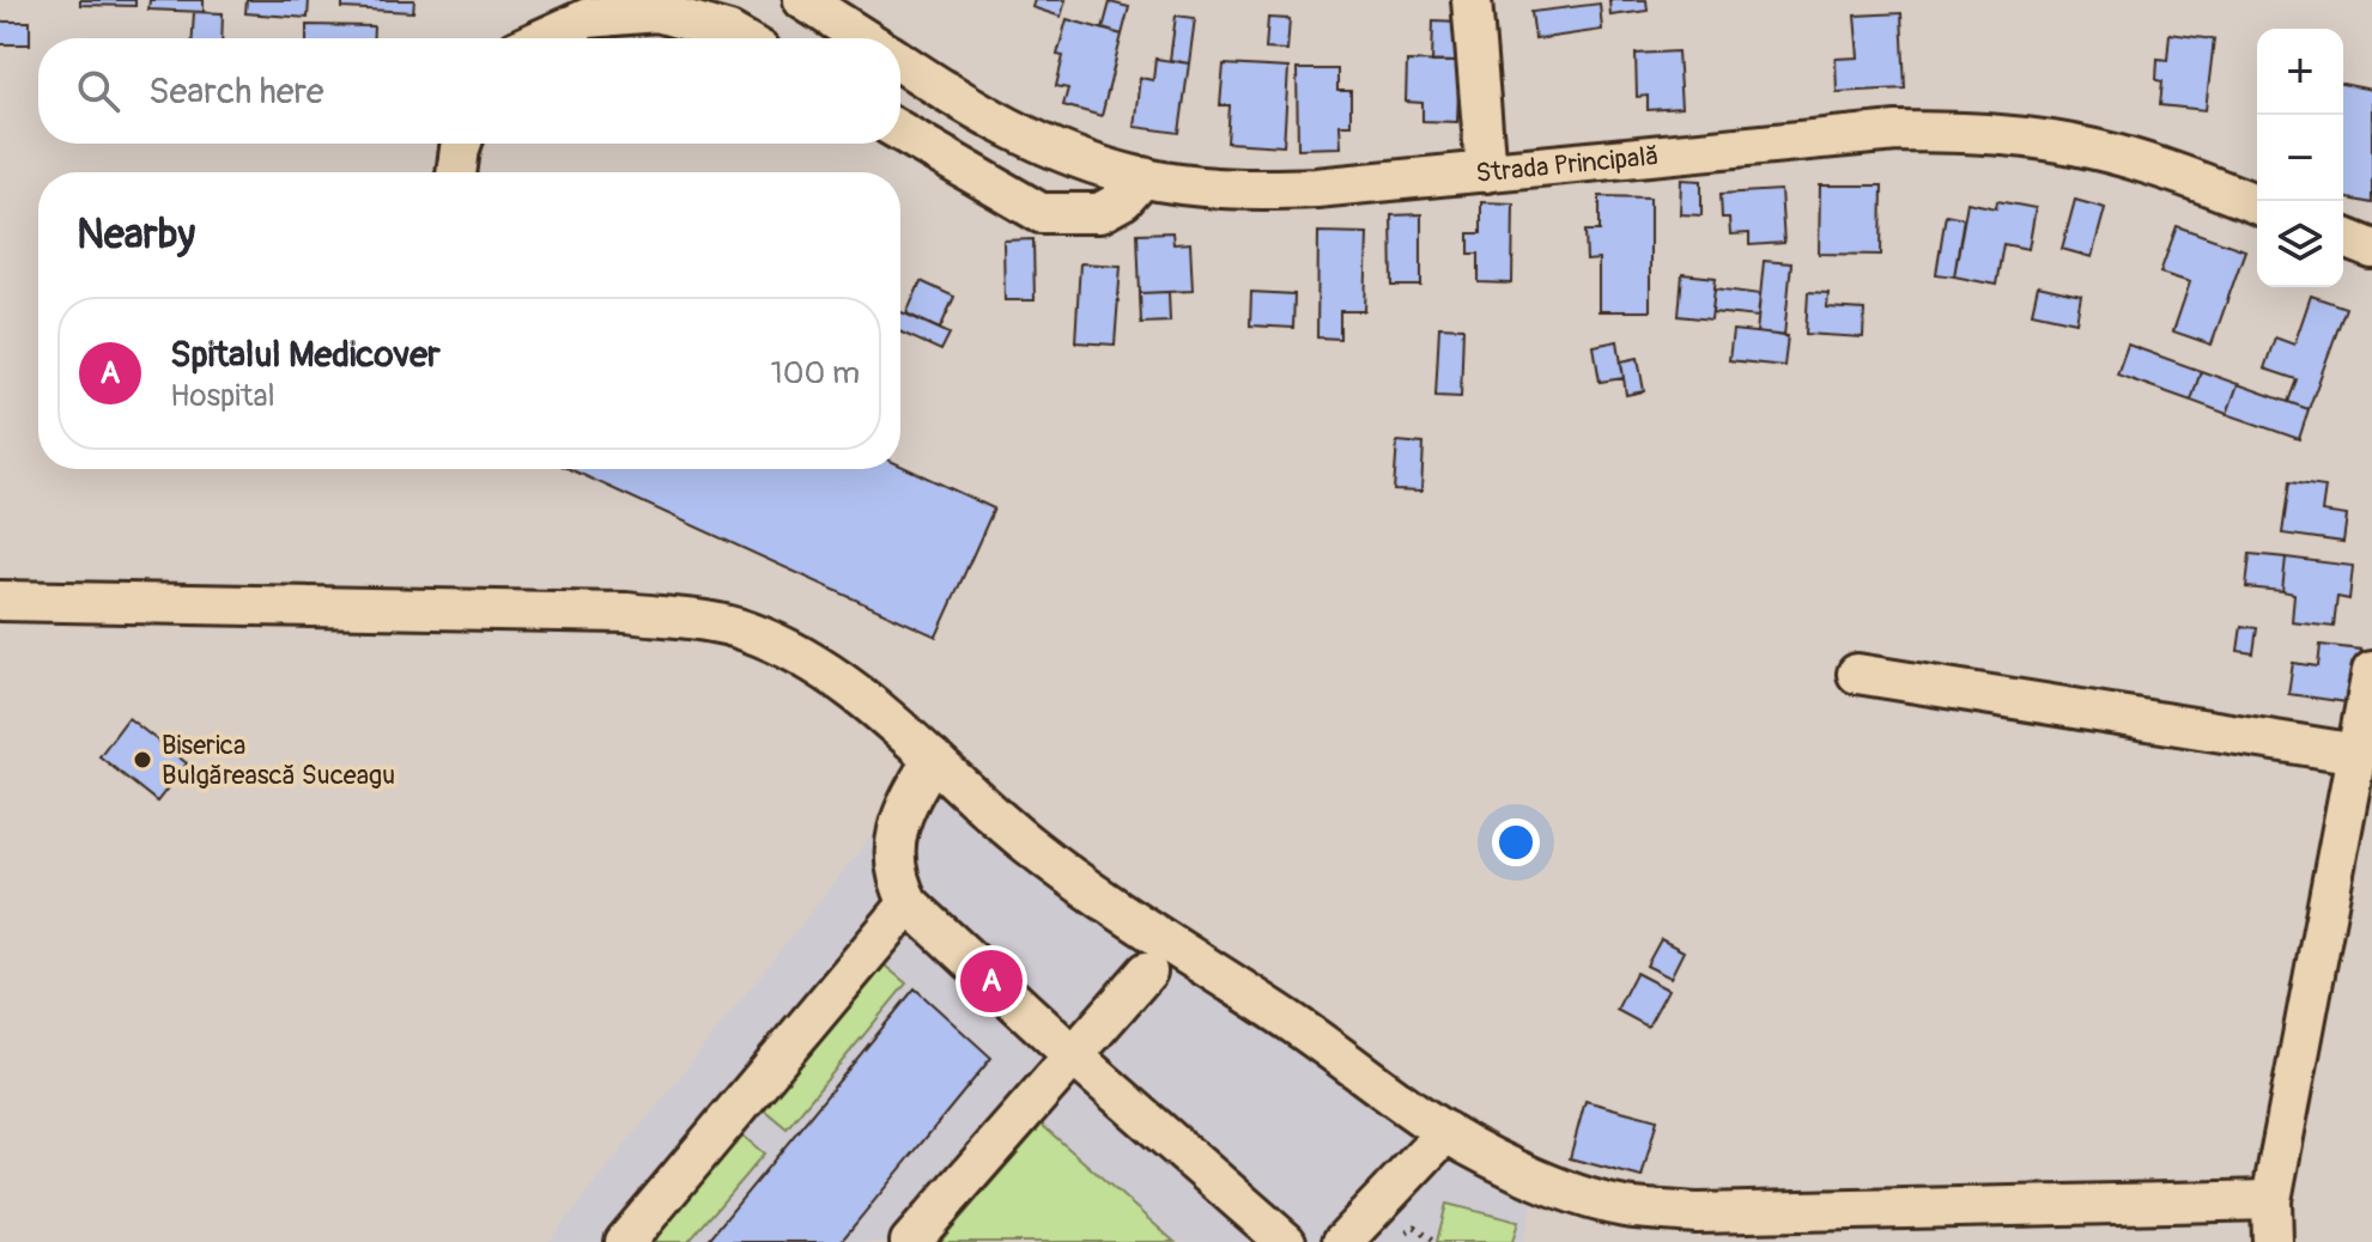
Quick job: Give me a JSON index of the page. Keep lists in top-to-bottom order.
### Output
{
  "streets": {
    "street": ["Strada Principală"]
  },
  "places": ["Biserica Bulgărească Suceagu"],
  "page": {
    "map_buttons": ["+", "−"],
    "search": "Search here",
    "heading": "Nearby",
    "list": [
      {
        "mark": "A",
        "name": "Spitalul Medicover",
        "note": "Hospital",
        "value": "100 m"
      }
    ],
    "pins": "A"
  }
}
